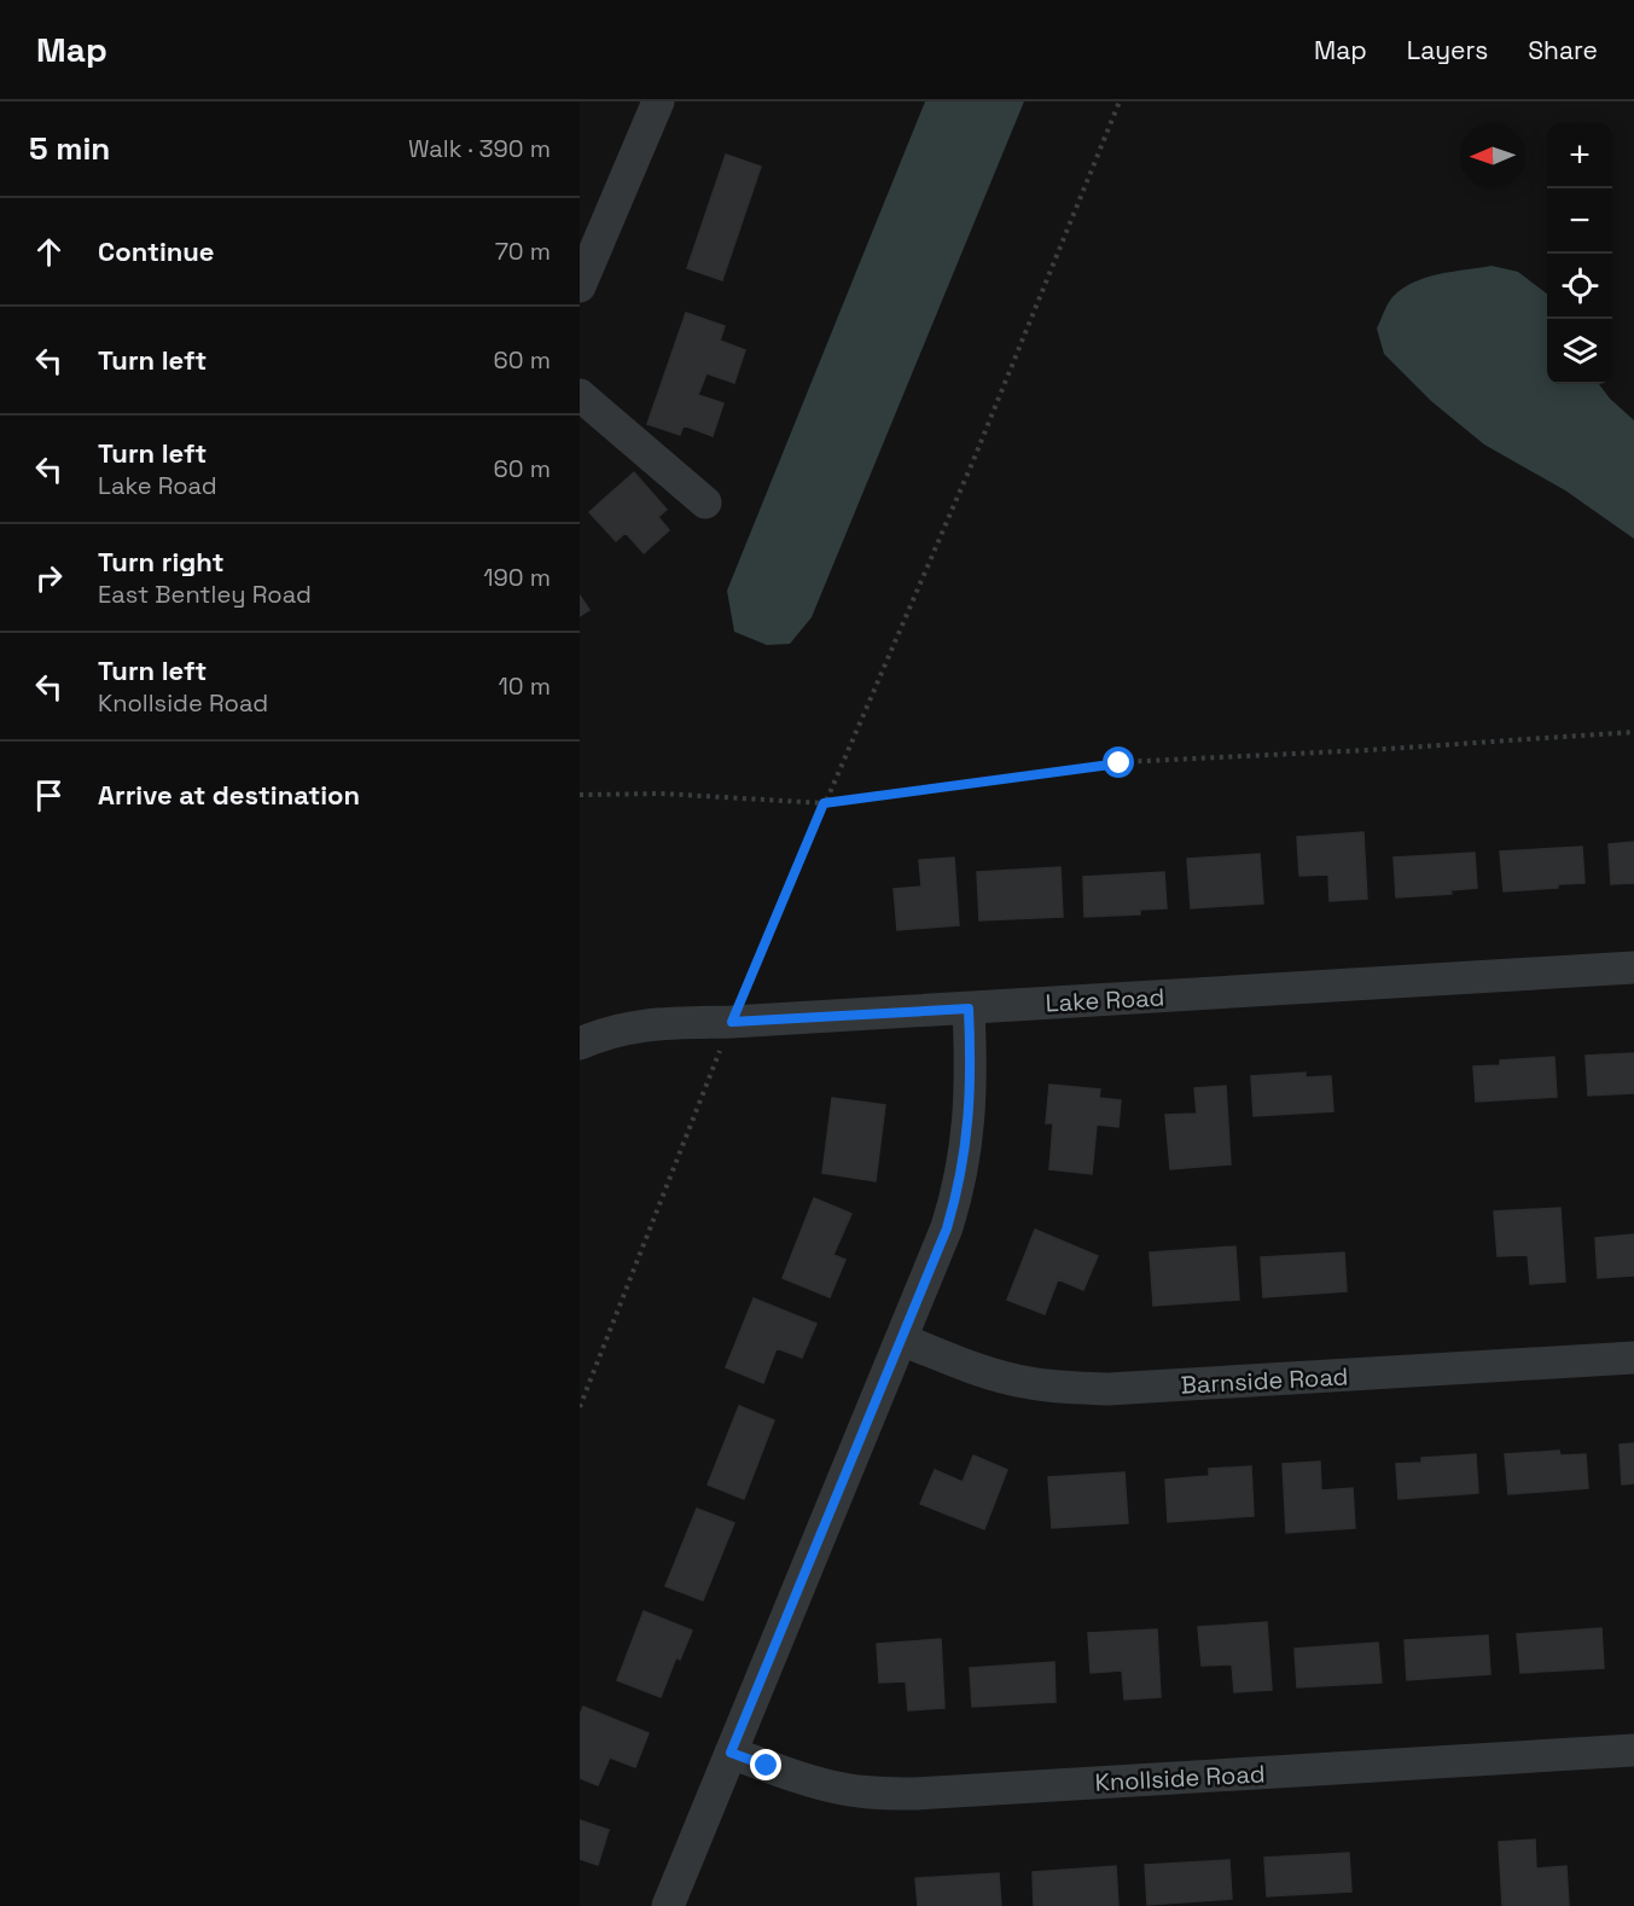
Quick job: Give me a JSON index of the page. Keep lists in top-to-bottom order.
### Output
{
  "streets": {
    "street": ["Lake Road", "Barnside Road", "Knollside Road"]
  },
  "north": "left",
  "page": {
    "header": "Map",
    "nav": ["Map", "Layers", "Share"],
    "heading": ["5 min", "Walk · 390 m"],
    "map_buttons": ["+", "−"],
    "list": [
      ["Continue", "70 m"],
      ["Turn left", "60 m"],
      ["Turn left", "Lake Road", "60 m"],
      ["Turn right", "East Bentley Road", "190 m"],
      ["Turn left", "Knollside Road", "10 m"],
      "Arrive at destination"
    ]
  }
}
